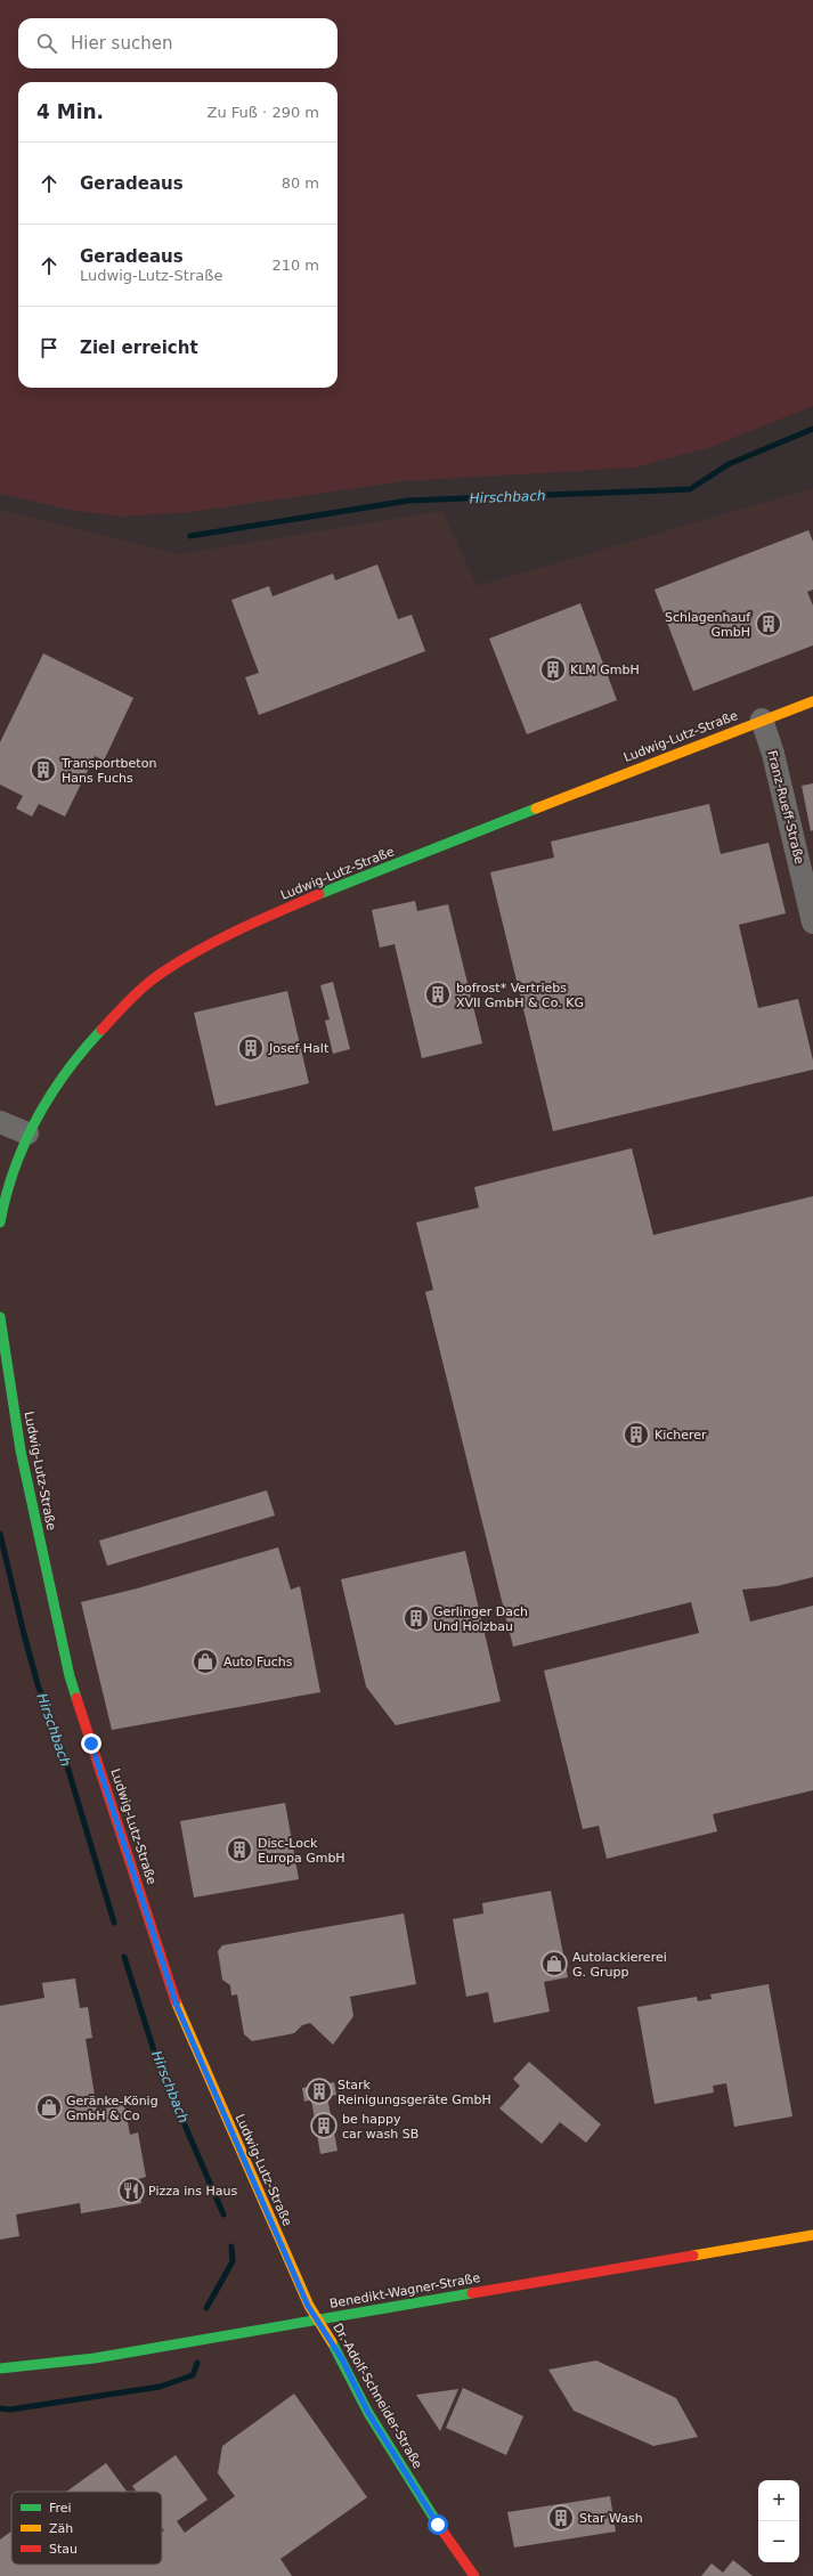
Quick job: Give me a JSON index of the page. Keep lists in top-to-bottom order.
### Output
{
  "streets": {
    "street": [
      "Ludwig-Lutz-Straße",
      "Franz-Rueff-Straße",
      "Benedikt-Wagner-Straße",
      "Dr.-Adolf-Schneider-Straße"
    ]
  },
  "crossings": [
    ["Ludwig-Lutz-Straße", "Franz-Rueff-Straße"],
    ["Ludwig-Lutz-Straße", "Benedikt-Wagner-Straße"],
    ["Ludwig-Lutz-Straße", "Dr.-Adolf-Schneider-Straße"],
    ["Benedikt-Wagner-Straße", "Dr.-Adolf-Schneider-Straße"]
  ],
  "water": ["Hirschbach"],
  "places": {
    "building": [
      "Schlagenhauf GmbH",
      "KLM GmbH",
      "Transportbeton Hans Fuchs",
      "bofrost* Vertriebs XVII GmbH & Co. KG",
      "Josef Halt",
      "Kicherer",
      "Gerlinger Dach Und Holzbau",
      "Disc-Lock Europa GmbH",
      "Stark Reinigungsgeräte GmbH",
      "be happy car wash SB",
      "Star Wash"
    ],
    "shop": ["Auto Fuchs", "Autolackiererei G. Grupp", "Geränke-König GmbH & Co"],
    "restaurant": ["Pizza ins Haus"]
  },
  "legend": ["Frei", "Zäh", "Stau"],
  "page": {
    "search": "Hier suchen",
    "heading": ["4 Min.", "Zu Fuß · 290 m"],
    "list": [
      ["Geradeaus", "80 m"],
      ["Geradeaus", "Ludwig-Lutz-Straße", "210 m"],
      "Ziel erreicht"
    ],
    "map_buttons": ["+", "−"]
  }
}
